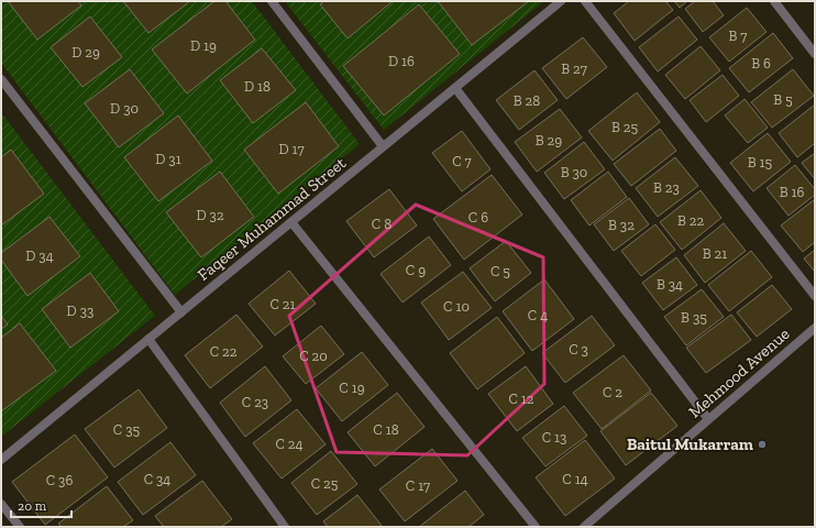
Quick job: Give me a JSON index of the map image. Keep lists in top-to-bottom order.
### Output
{
  "streets": {
    "street": ["Faqeer Muhammad Street", "Mehmood Avenue"]
  },
  "places": ["Baitul Mukarram"],
  "house_numbers": [
    "B 7",
    "D 19",
    "D 29",
    "D 16",
    "B 6",
    "B 27",
    "D 18",
    "B 5",
    "B 28",
    "D 30",
    "B 25",
    "B 29",
    "D 17",
    "D 31",
    "C 7",
    "B 15",
    "B 30",
    "B 23",
    "B 16",
    "D 32",
    "C 6",
    "B 22",
    "C 8",
    "B 32",
    "B 21",
    "D 34",
    "C 9",
    "C 5",
    "B 34",
    "C 21",
    "C 10",
    "D 33",
    "C 4",
    "B 35",
    "C 3",
    "C 22",
    "C 20",
    "C 19",
    "C 2",
    "C 12",
    "C 23",
    "C 35",
    "C 18",
    "C 13",
    "C 24",
    "C 34",
    "C 14",
    "C 36",
    "C 25",
    "C 17"
  ],
  "scale_bar": "20 m"
}
